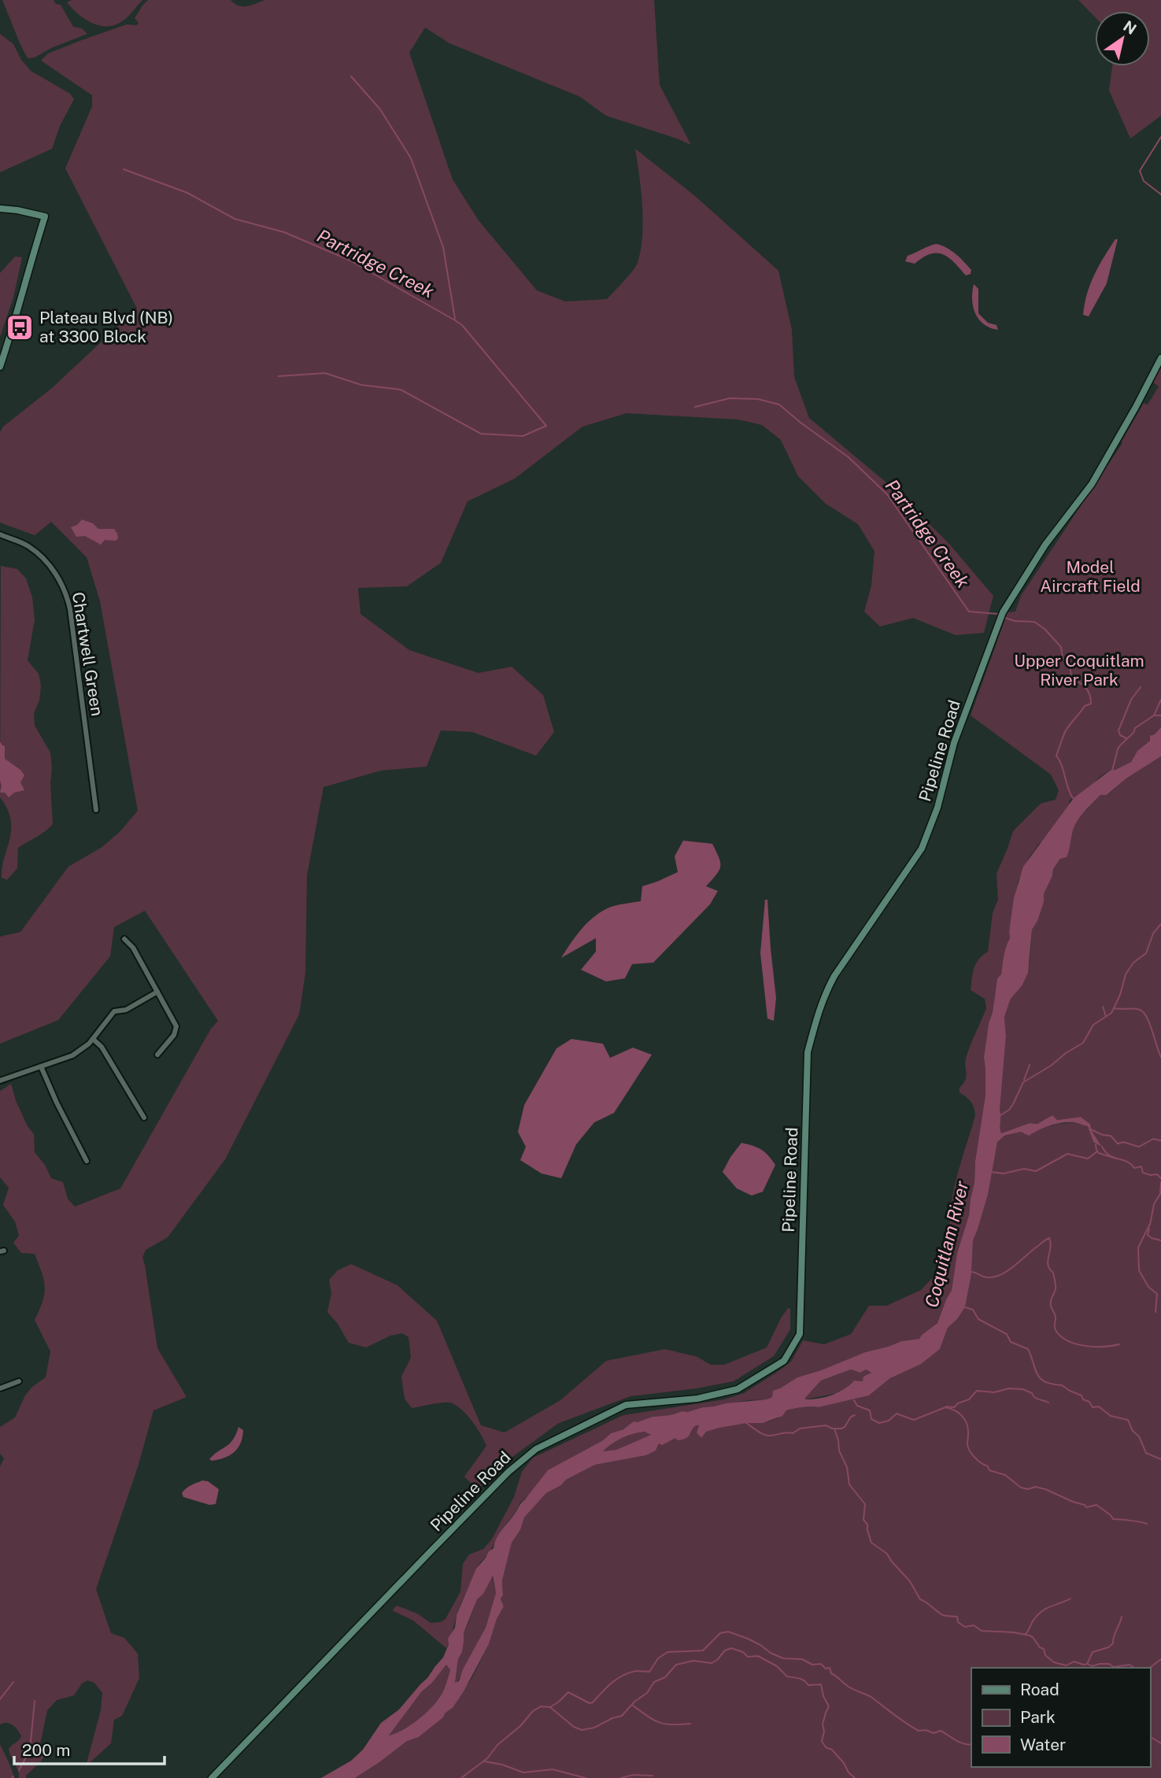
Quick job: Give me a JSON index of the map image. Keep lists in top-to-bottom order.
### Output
{
  "streets": {
    "street": ["Chartwell Green", "Pipeline Road"]
  },
  "water": ["Partridge Creek", "Coquitlam River"],
  "parks": ["Model Aircraft Field", "Upper Coquitlam River Park"],
  "places": {
    "bus stop": ["Plateau Blvd (NB) at 3300 Block"]
  },
  "legend": ["Road", "Park", "Water"],
  "scale_bar": "200 m",
  "north": "top right"
}
